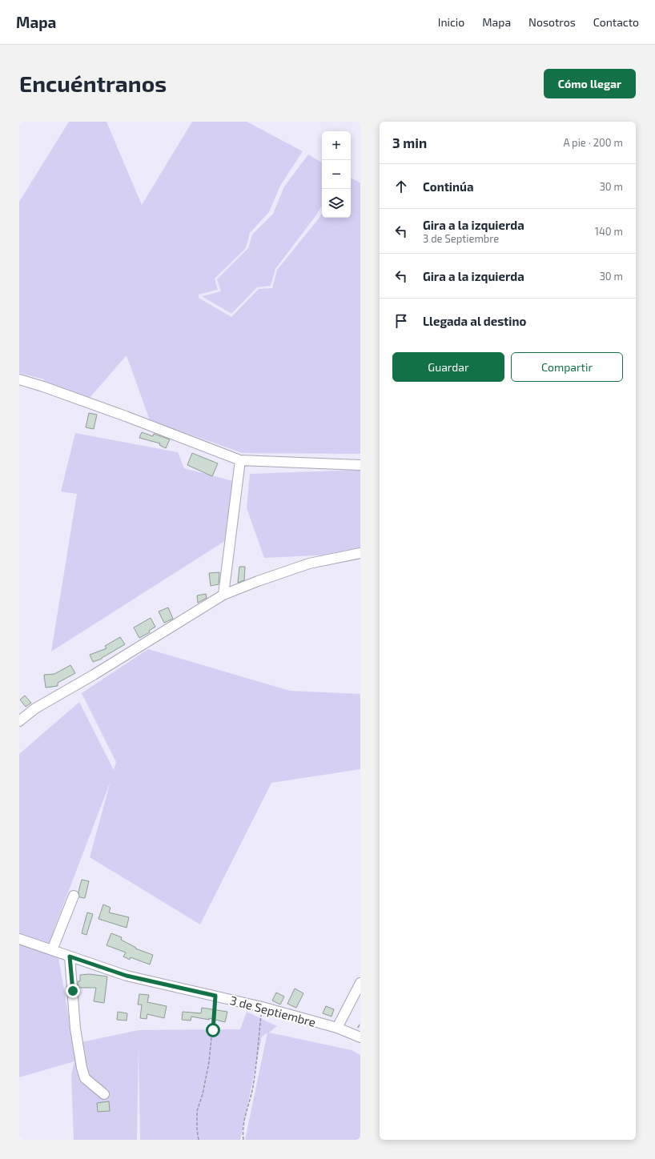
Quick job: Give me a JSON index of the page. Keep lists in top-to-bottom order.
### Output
{
  "streets": {
    "street": ["3 de Septiembre"]
  },
  "page": {
    "header": "Mapa",
    "nav": [
      "Inicio",
      "Mapa",
      "Nosotros",
      "Contacto"
    ],
    "buttons": [
      "Cómo llegar",
      ["Guardar", "Compartir"]
    ],
    "title": "Encuéntranos",
    "heading": ["3 min", "A pie · 200 m"],
    "map_buttons": ["+", "−"],
    "list": [
      ["Continúa", "30 m"],
      ["Gira a la izquierda", "3 de Septiembre", "140 m"],
      ["Gira a la izquierda", "30 m"],
      "Llegada al destino"
    ]
  }
}
